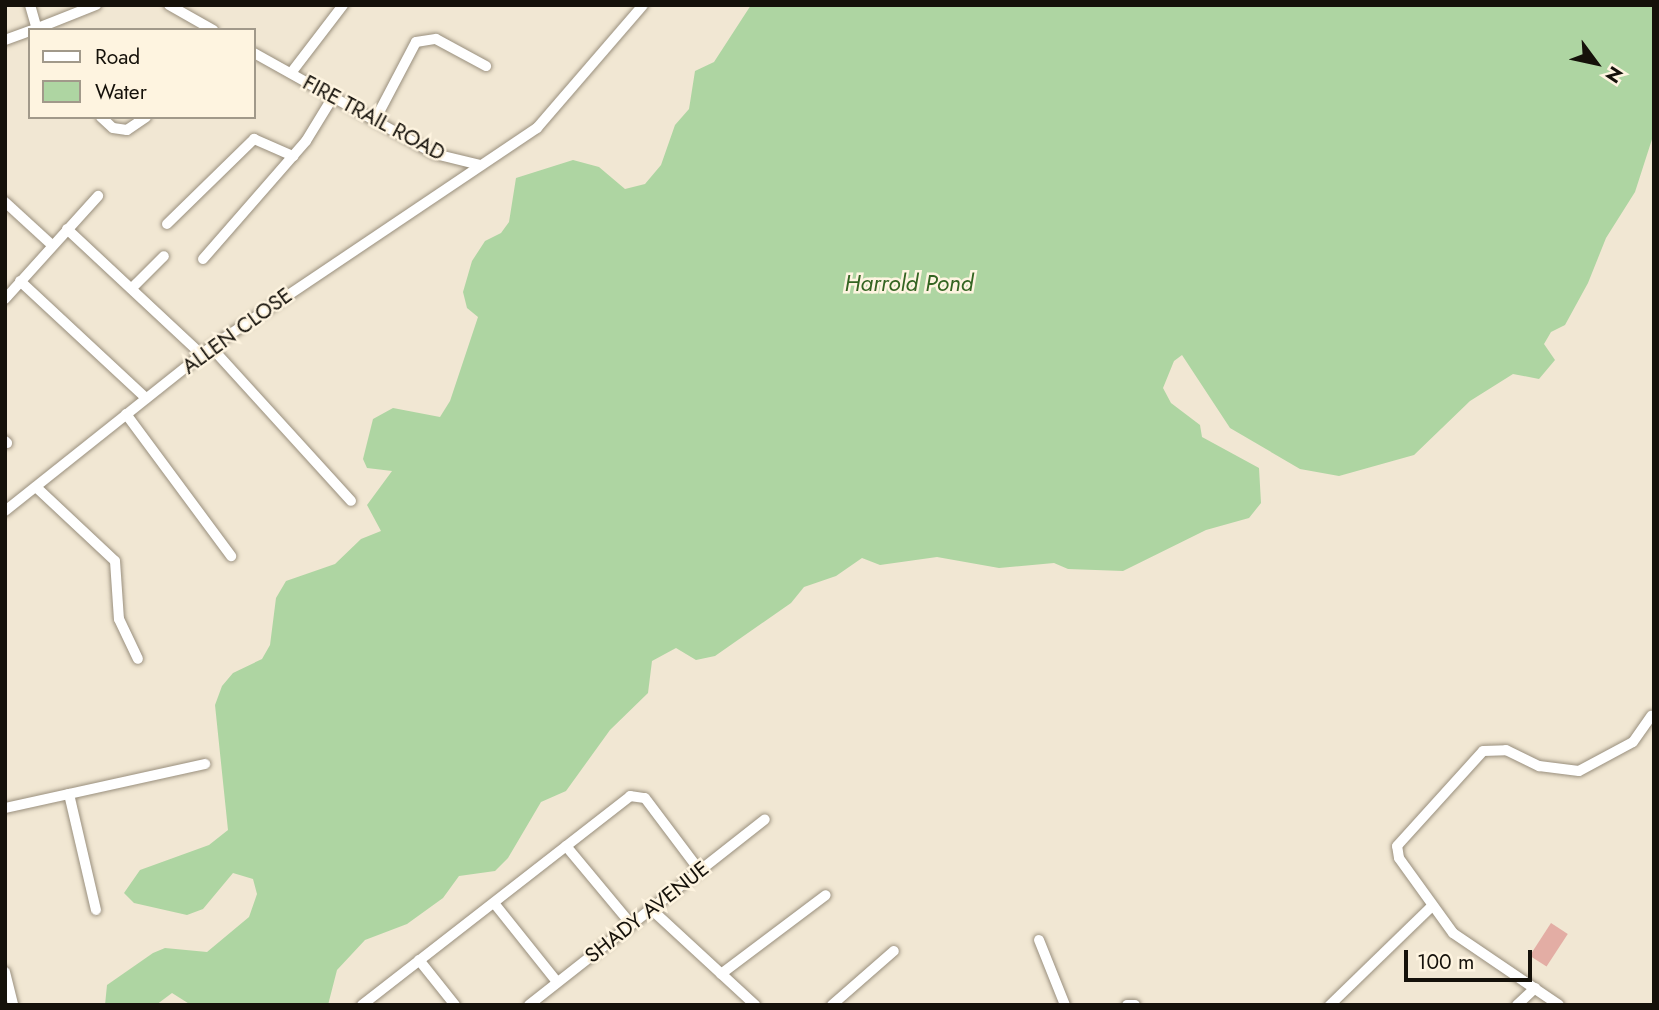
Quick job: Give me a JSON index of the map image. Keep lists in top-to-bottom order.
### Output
{
  "streets": {
    "street": ["FIRE TRAIL ROAD", "ALLEN CLOSE", "SHADY AVENUE"]
  },
  "crossings": [
    ["FIRE TRAIL ROAD", "ALLEN CLOSE"]
  ],
  "water": ["Harrold Pond"],
  "legend": ["Road", "Water"],
  "scale_bar": "100 m",
  "north": "bottom right"
}
